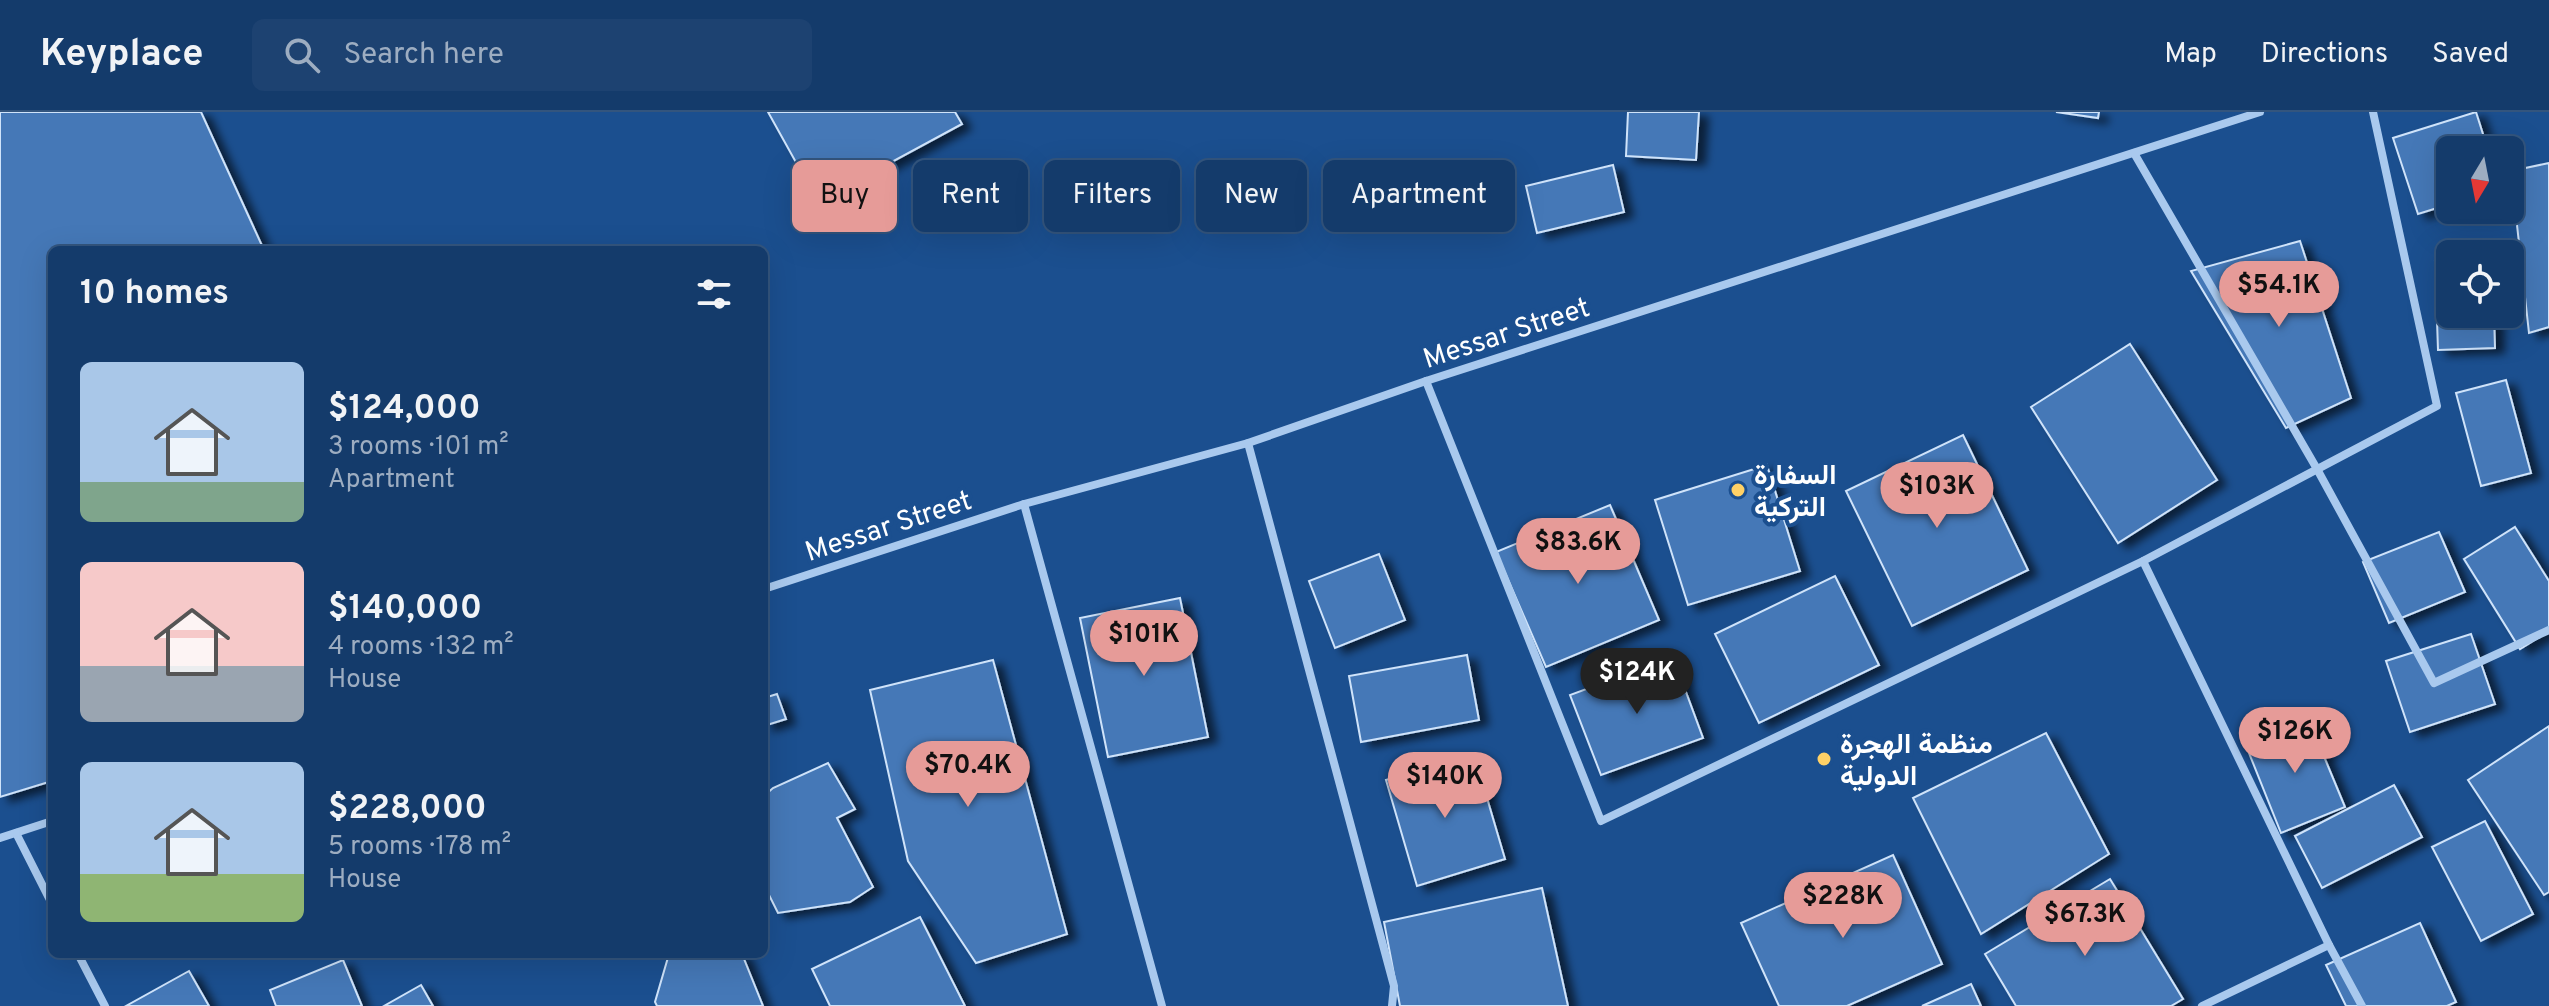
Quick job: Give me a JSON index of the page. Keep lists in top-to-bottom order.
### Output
{
  "streets": {
    "street": ["Messar Street"]
  },
  "places": ["السفارة التركية", "منظمة الهجرة الدولية"],
  "north": "bottom",
  "page": {
    "header": "Keyplace",
    "search": "Search here",
    "nav": ["Map", "Directions", "Saved"],
    "chip": [
      "Buy",
      "Rent",
      "Filters",
      "New",
      "Apartment"
    ],
    "heading": "10 homes",
    "price": [
      "$54.1K",
      "$103K",
      "$83.6K",
      "$101K",
      "$124K",
      "$126K",
      "$70.4K",
      "$140K",
      "$228K",
      "$67.3K"
    ],
    "list": [
      {
        "name": "$124,000",
        "note": "3 rooms · 101 m² · Apartment"
      },
      {
        "name": "$140,000",
        "note": "4 rooms · 132 m² · House"
      },
      {
        "name": "$228,000",
        "note": "5 rooms · 178 m² · House"
      }
    ]
  }
}
